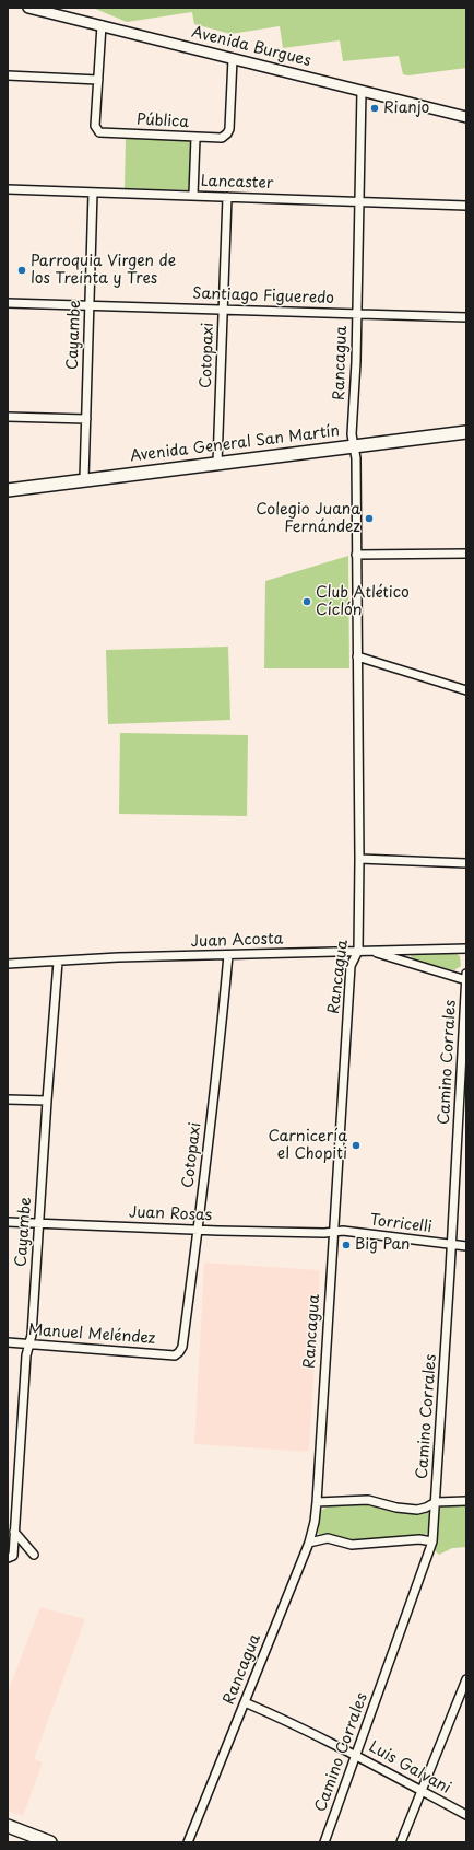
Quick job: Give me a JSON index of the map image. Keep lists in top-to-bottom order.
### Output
{
  "streets": {
    "main road": ["Avenida General San Martín"],
    "street": [
      "Avenida Burgues",
      "Pública",
      "Lancaster",
      "Santiago Figueredo",
      "Cayambe",
      "Cotopaxi",
      "Rancagua",
      "Juan Acosta",
      "Camino Corrales",
      "Juan Rosas",
      "Torricelli",
      "Manuel Meléndez",
      "Luis Galvani"
    ]
  },
  "crossings": [
    ["Avenida Burgues", "Pública"],
    ["Avenida Burgues", "Rancagua"],
    ["Lancaster", "Cayambe"],
    ["Lancaster", "Cotopaxi"],
    ["Lancaster", "Rancagua"],
    ["Santiago Figueredo", "Cayambe"],
    ["Santiago Figueredo", "Cotopaxi"],
    ["Santiago Figueredo", "Rancagua"],
    ["Cayambe", "Avenida General San Martín"],
    ["Cayambe", "Juan Acosta"],
    ["Cayambe", "Juan Rosas"],
    ["Cayambe", "Manuel Meléndez"],
    ["Cotopaxi", "Avenida General San Martín"],
    ["Cotopaxi", "Juan Acosta"],
    ["Cotopaxi", "Juan Rosas"],
    ["Cotopaxi", "Manuel Meléndez"],
    ["Rancagua", "Avenida General San Martín"],
    ["Rancagua", "Juan Acosta"],
    ["Rancagua", "Juan Rosas"],
    ["Rancagua", "Torricelli"],
    ["Rancagua", "Luis Galvani"],
    ["Camino Corrales", "Torricelli"],
    ["Camino Corrales", "Luis Galvani"],
    ["Juan Rosas", "Torricelli"]
  ],
  "places": [
    "Rianjo",
    "Parroquia Virgen de los Treinta y Tres",
    "Colegio Juana Fernández",
    "Club Atlético Cíclón",
    "Carnicería el Chopiti",
    "Big Pan"
  ]
}
